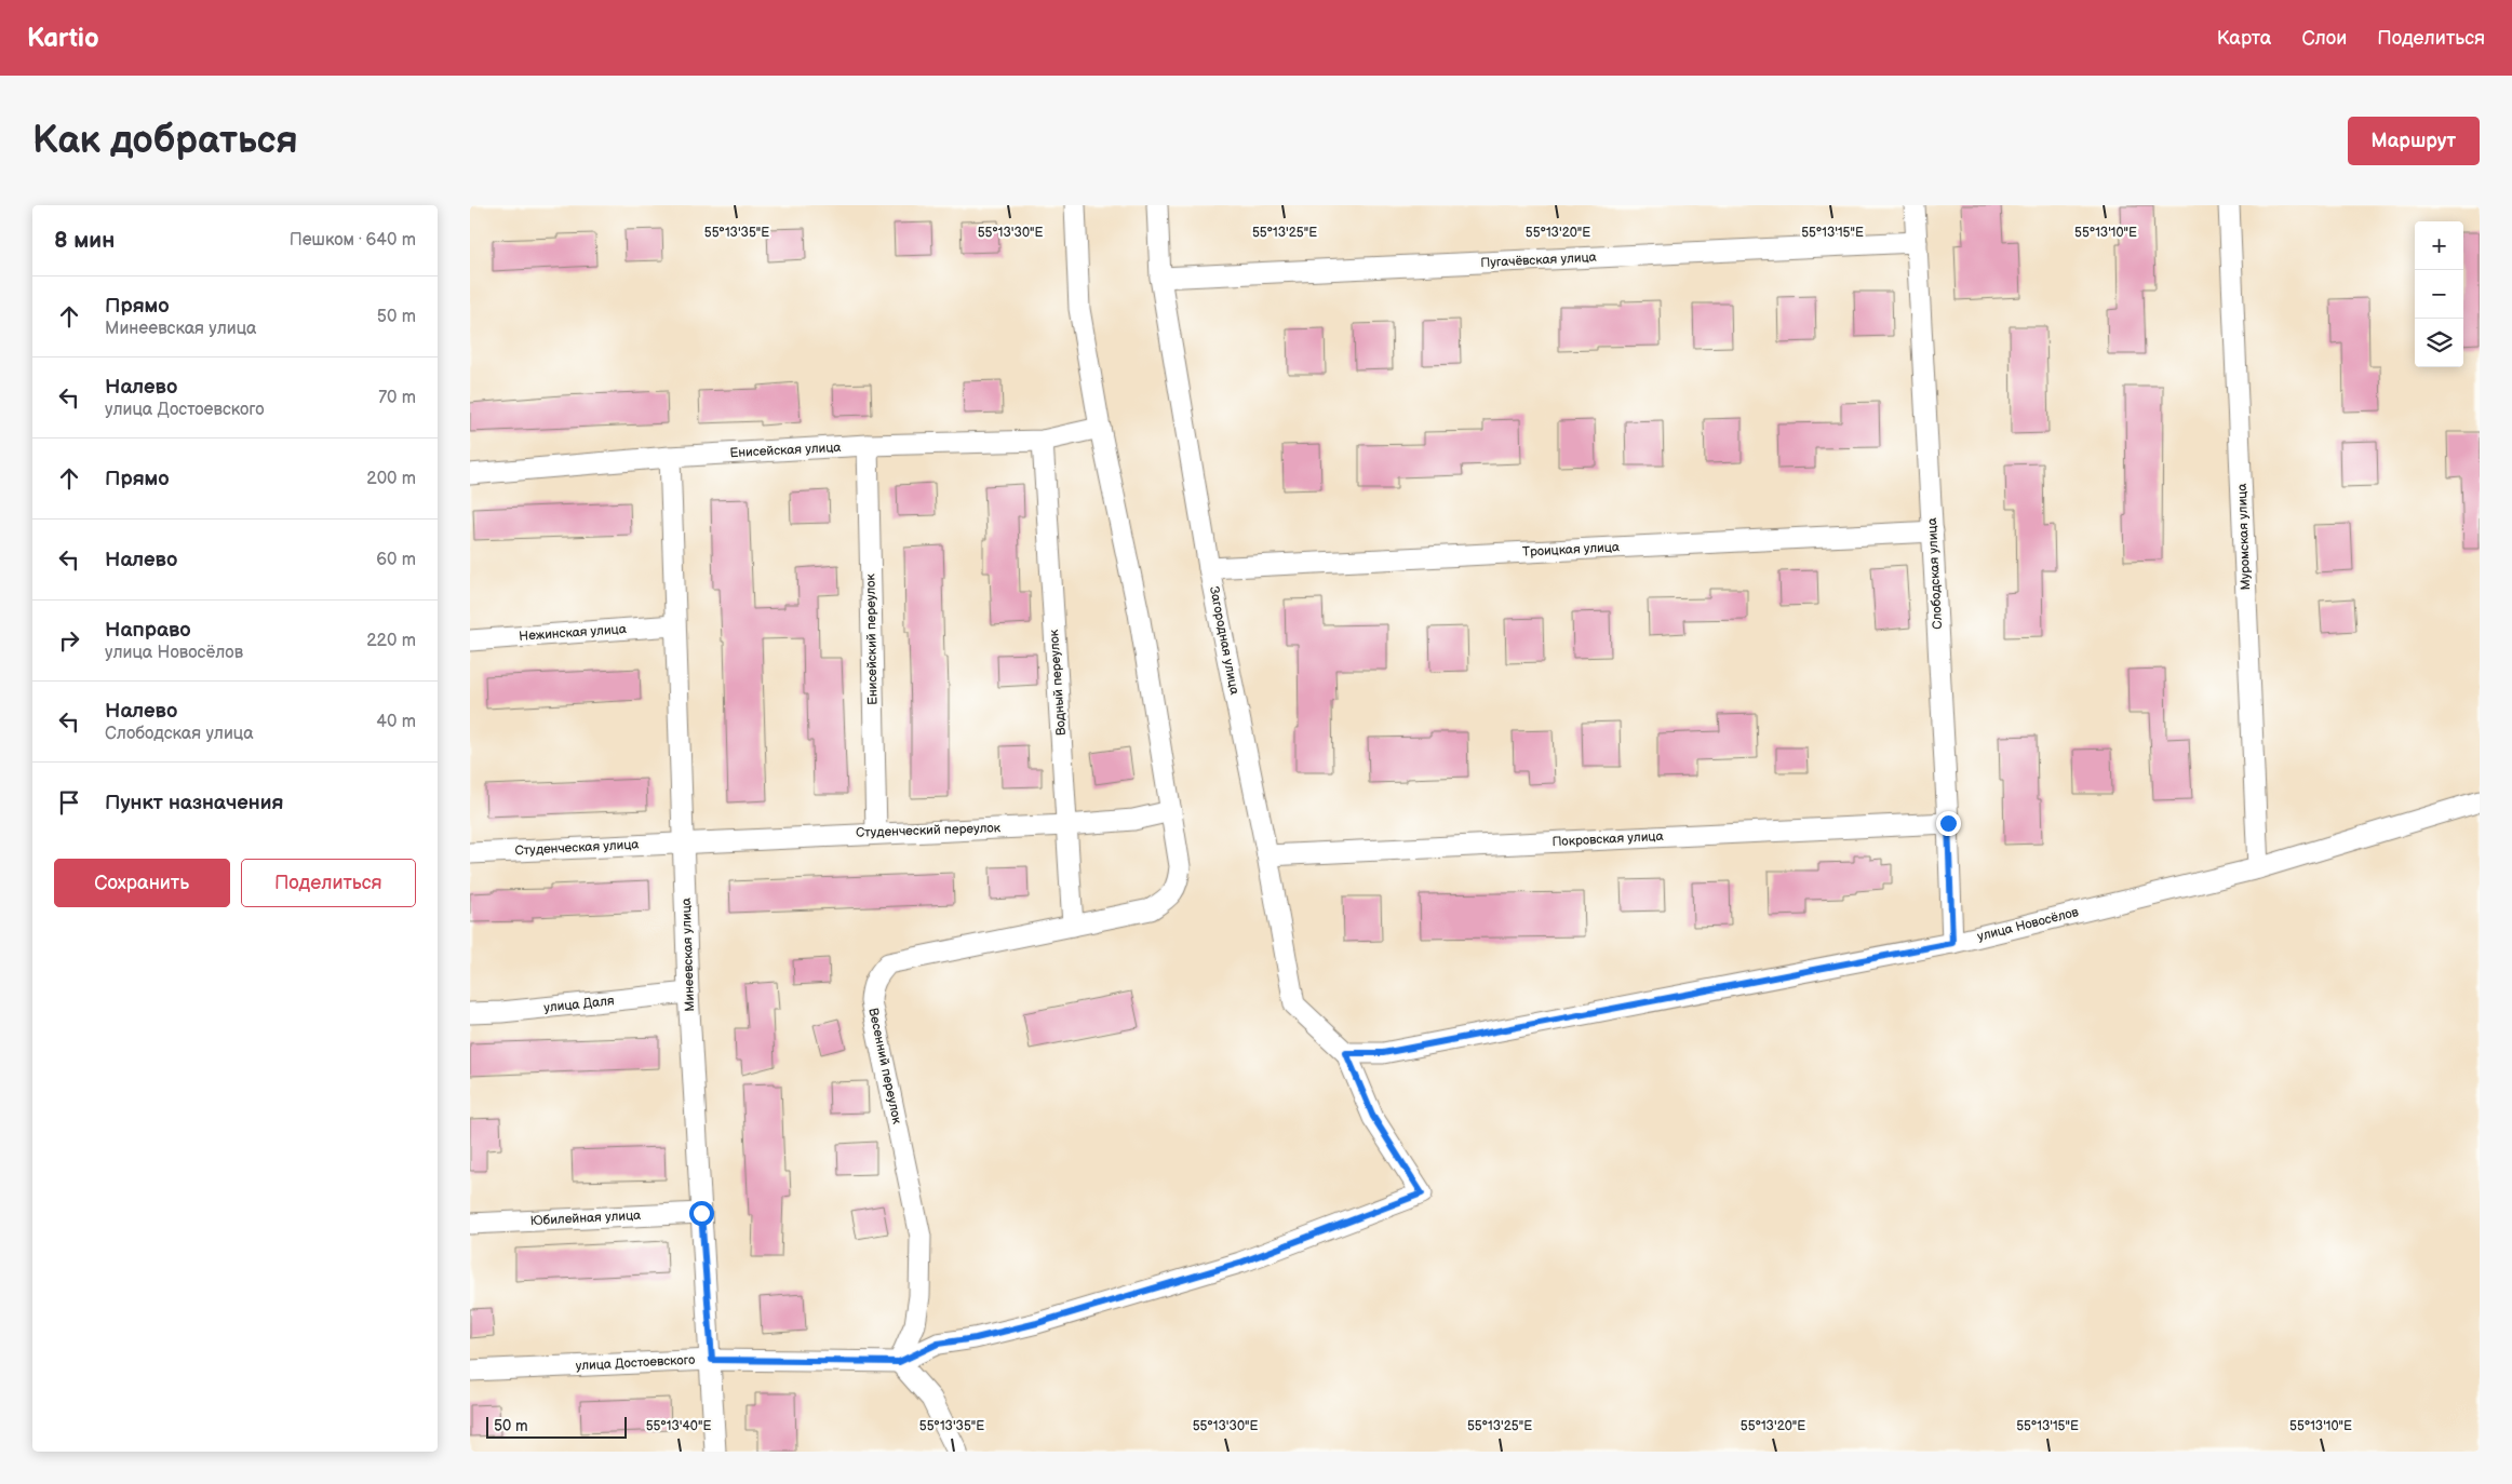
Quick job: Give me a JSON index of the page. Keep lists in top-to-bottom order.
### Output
{
  "streets": {
    "street": [
      "Пугачёвская улица",
      "Енисейская улица",
      "Муромская улица",
      "Троицкая улица",
      "Слободская улица",
      "Нежинская улица",
      "Енисейский переулок",
      "Загородная улица",
      "Водный переулок",
      "Студенческий переулок",
      "Покровская улица",
      "Студенческая улица",
      "улица Новосёлов",
      "Минеевская улица",
      "улица Даля",
      "Весенний переулок",
      "Юбилейная улица",
      "улица Достоевского"
    ]
  },
  "crossings": [
    ["Пугачёвская улица", "Слободская улица"],
    ["Пугачёвская улица", "Загородная улица"],
    ["Енисейская улица", "Енисейский переулок"],
    ["Енисейская улица", "Водный переулок"],
    ["Енисейская улица", "Минеевская улица"],
    ["Муромская улица", "улица Новосёлов"],
    ["Троицкая улица", "Слободская улица"],
    ["Троицкая улица", "Загородная улица"],
    ["Слободская улица", "Покровская улица"],
    ["Слободская улица", "улица Новосёлов"],
    ["Нежинская улица", "Минеевская улица"],
    ["Енисейский переулок", "Студенческий переулок"],
    ["Загородная улица", "Покровская улица"],
    ["Загородная улица", "улица Новосёлов"],
    ["Водный переулок", "Студенческий переулок"],
    ["Водный переулок", "Весенний переулок"],
    ["Студенческий переулок", "Студенческая улица"],
    ["Студенческий переулок", "Минеевская улица"],
    ["Студенческий переулок", "Весенний переулок"],
    ["Студенческая улица", "Минеевская улица"],
    ["Минеевская улица", "улица Даля"],
    ["Минеевская улица", "Юбилейная улица"],
    ["Минеевская улица", "улица Достоевского"],
    ["Весенний переулок", "улица Достоевского"]
  ],
  "scale_bar": "50 m",
  "page": {
    "header": "Kartio",
    "nav": ["Карта", "Слои", "Поделиться"],
    "buttons": [
      "Маршрут",
      ["Сохранить", "Поделиться"]
    ],
    "title": "Как добраться",
    "heading": ["8 мин", "Пешком · 640 m"],
    "map_buttons": ["+", "−"],
    "list": [
      ["Прямо", "Минеевская улица", "50 m"],
      ["Налево", "улица Достоевского", "70 m"],
      ["Прямо", "200 m"],
      ["Налево", "60 m"],
      ["Направо", "улица Новосёлов", "220 m"],
      ["Налево", "Слободская улица", "40 m"],
      "Пункт назначения"
    ],
    "scale": "50 m"
  },
  "coordinates": [
    "55°13'35\"E",
    "55°13'30\"E",
    "55°13'25\"E",
    "55°13'20\"E",
    "55°13'15\"E",
    "55°13'10\"E",
    "55°13'40\"E"
  ]
}
